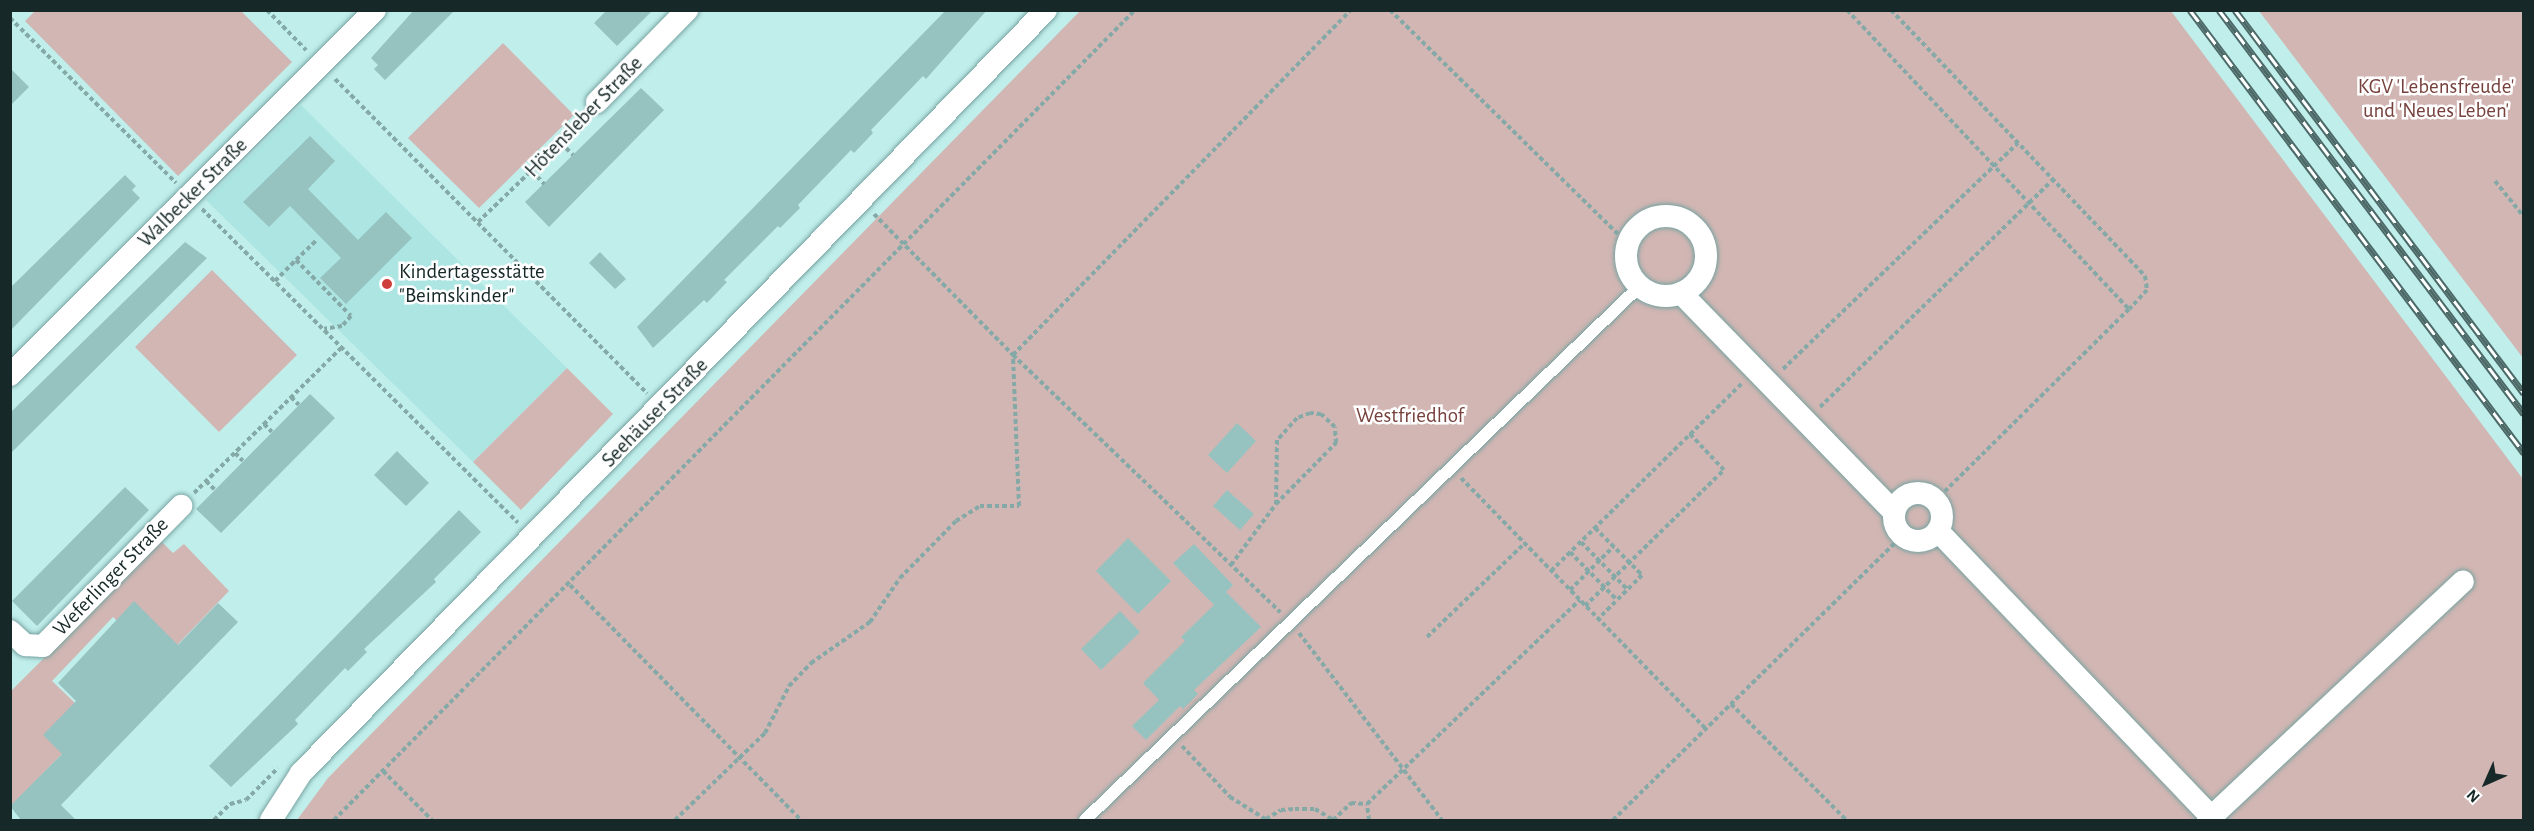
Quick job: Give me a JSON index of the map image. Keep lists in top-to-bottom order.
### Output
{
  "streets": {
    "street": [
      "Hötensleber Straße",
      "Walbecker Straße",
      "Seehäuser Straße",
      "Weferlinger Straße"
    ]
  },
  "parks": ["KGV 'Lebensfreude' und 'Neues Leben'", "Westfriedhof"],
  "places": ["Kindertagesstätte \"Beimskinder\""],
  "north": "bottom left"
}
